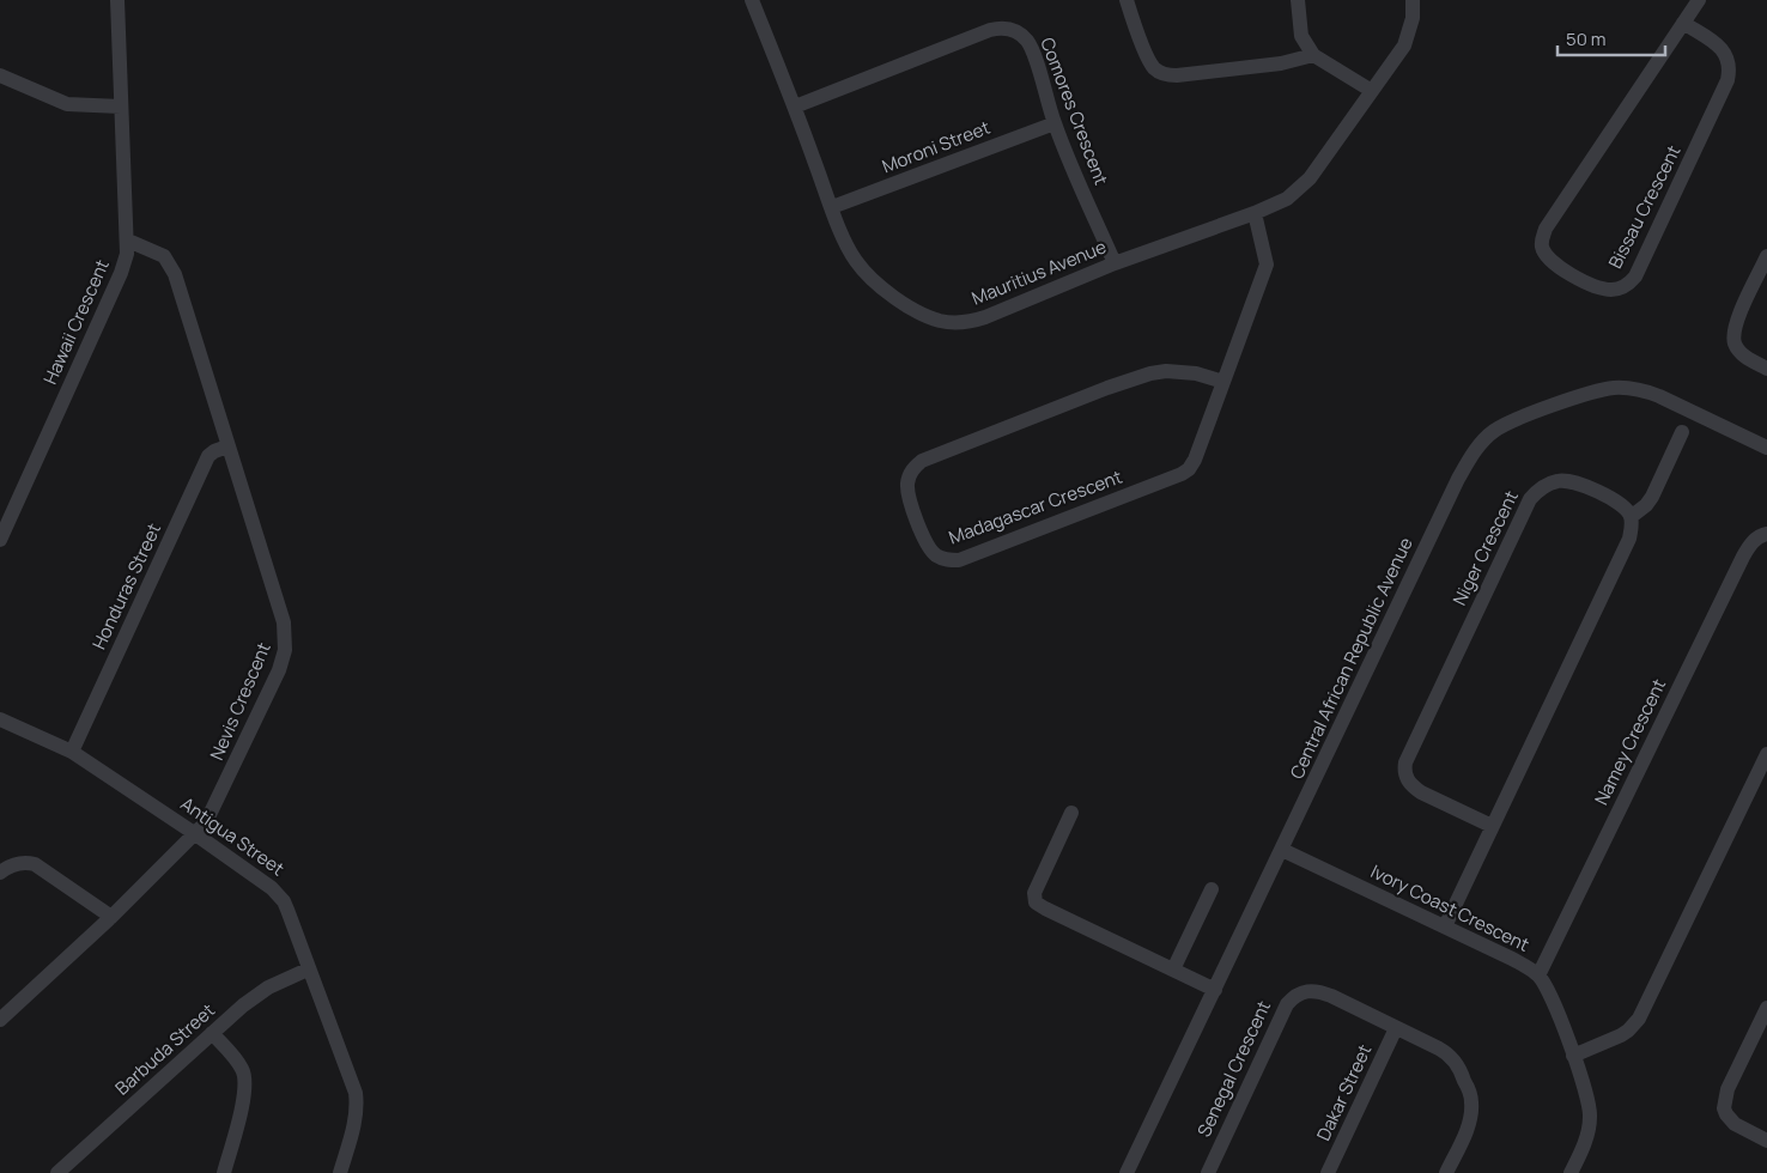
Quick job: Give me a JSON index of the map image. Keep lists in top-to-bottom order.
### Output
{
  "streets": {
    "street": [
      "Comores Crescent",
      "Moroni Street",
      "Bissau Crescent",
      "Mauritius Avenue",
      "Hawaii Crescent",
      "Madagascar Crescent",
      "Niger Crescent",
      "Honduras Street",
      "Central African Republic Avenue",
      "Nevis Crescent",
      "Namey Crescent",
      "Antigua Street",
      "Ivory Coast Crescent",
      "Barbuda Street",
      "Senegal Crescent",
      "Dakar Street"
    ]
  },
  "crossings": [
    ["Comores Crescent", "Moroni Street"],
    ["Comores Crescent", "Mauritius Avenue"],
    ["Moroni Street", "Mauritius Avenue"],
    ["Mauritius Avenue", "Madagascar Crescent"],
    ["Hawaii Crescent", "Nevis Crescent"],
    ["Honduras Street", "Nevis Crescent"],
    ["Honduras Street", "Antigua Street"],
    ["Central African Republic Avenue", "Ivory Coast Crescent"],
    ["Nevis Crescent", "Antigua Street"],
    ["Namey Crescent", "Ivory Coast Crescent"],
    ["Antigua Street", "Barbuda Street"],
    ["Senegal Crescent", "Dakar Street"]
  ],
  "scale_bar": "50 m"
}
